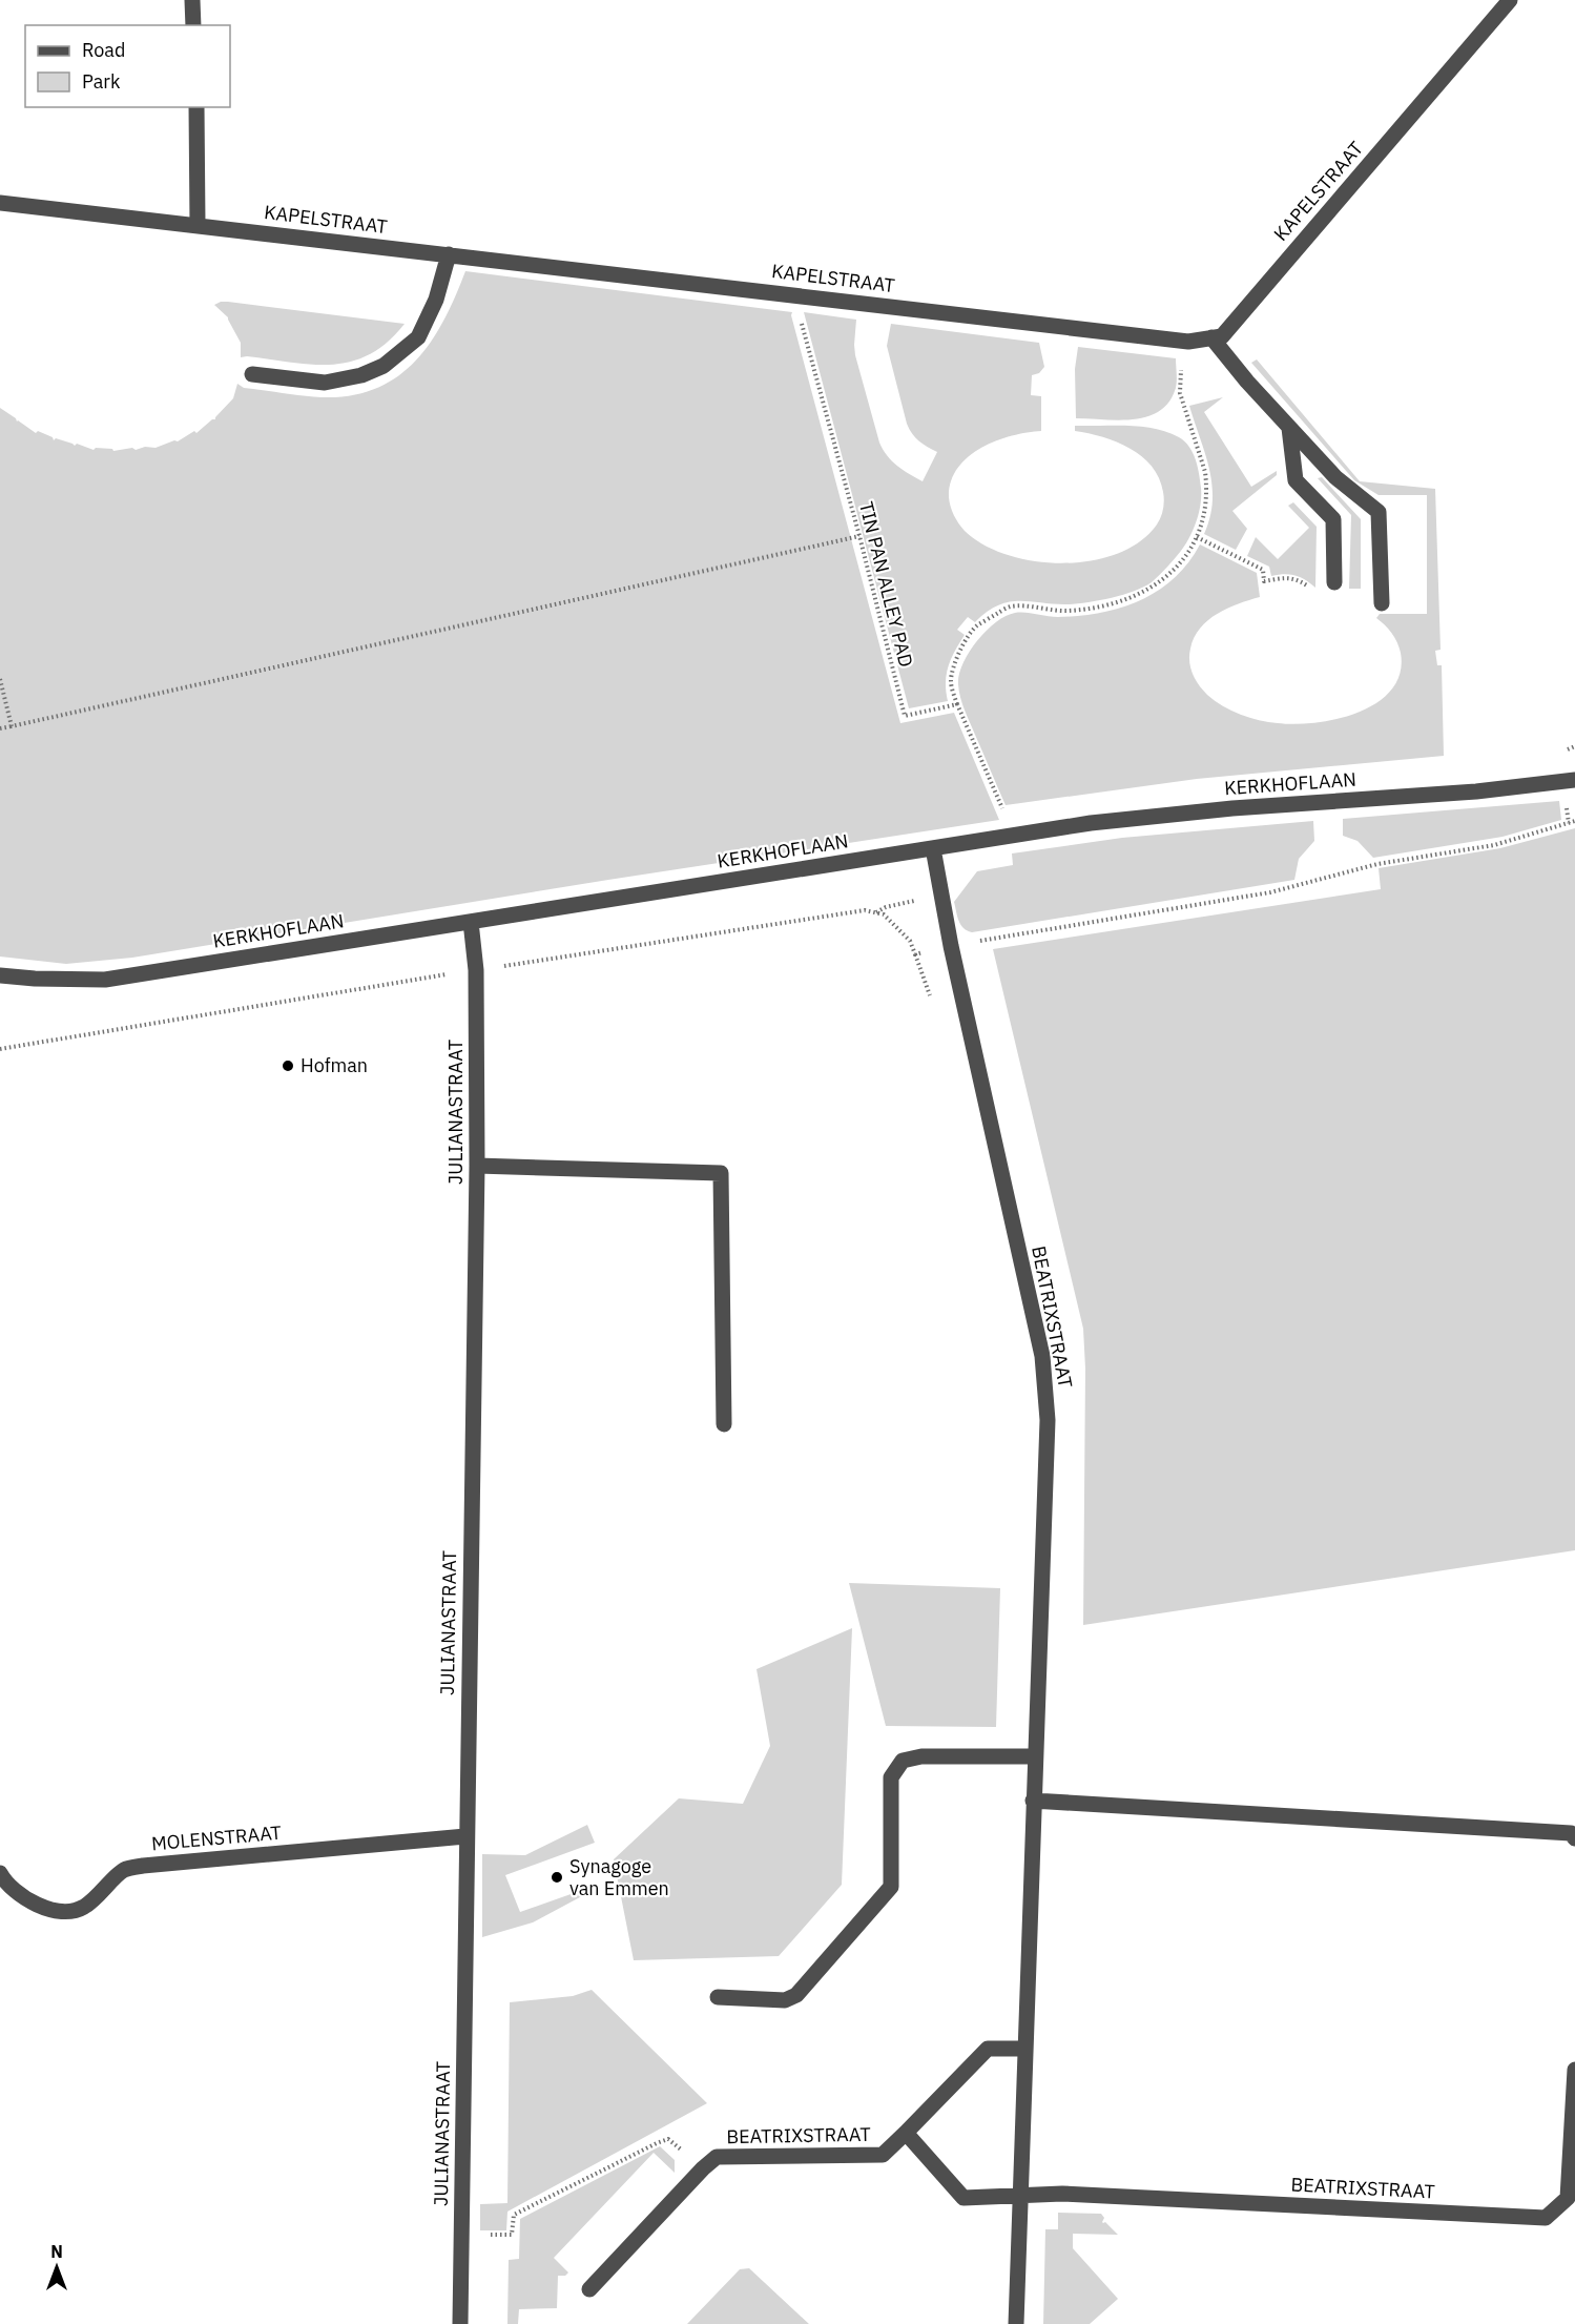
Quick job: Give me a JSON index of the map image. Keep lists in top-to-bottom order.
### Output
{
  "streets": {
    "street": [
      "KAPELSTRAAT",
      "KERKHOFLAAN",
      "JULIANASTRAAT",
      "BEATRIXSTRAAT",
      "MOLENSTRAAT"
    ],
    "path": ["TIN PAN ALLEY PAD"]
  },
  "crossings": [
    ["KAPELSTRAAT", "TIN PAN ALLEY PAD"],
    ["KERKHOFLAAN", "JULIANASTRAAT"],
    ["KERKHOFLAAN", "BEATRIXSTRAAT"],
    ["JULIANASTRAAT", "MOLENSTRAAT"]
  ],
  "places": ["Hofman", "Synagoge van Emmen"],
  "legend": ["Road", "Park"],
  "north": "top"
}
